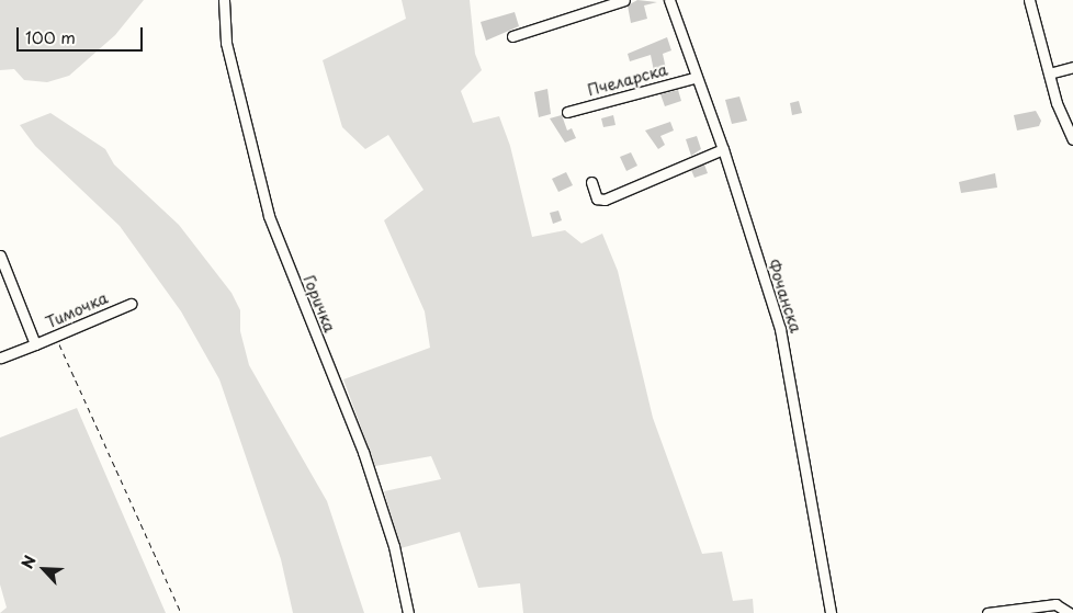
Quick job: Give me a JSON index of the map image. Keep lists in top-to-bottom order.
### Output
{
  "streets": {
    "street": [
      "Пчеларска",
      "Фочанска",
      "Горичка",
      "Тимочка"
    ]
  },
  "crossings": [
    ["Пчеларска", "Фочанска"]
  ],
  "scale_bar": "100 m",
  "north": "top left"
}
